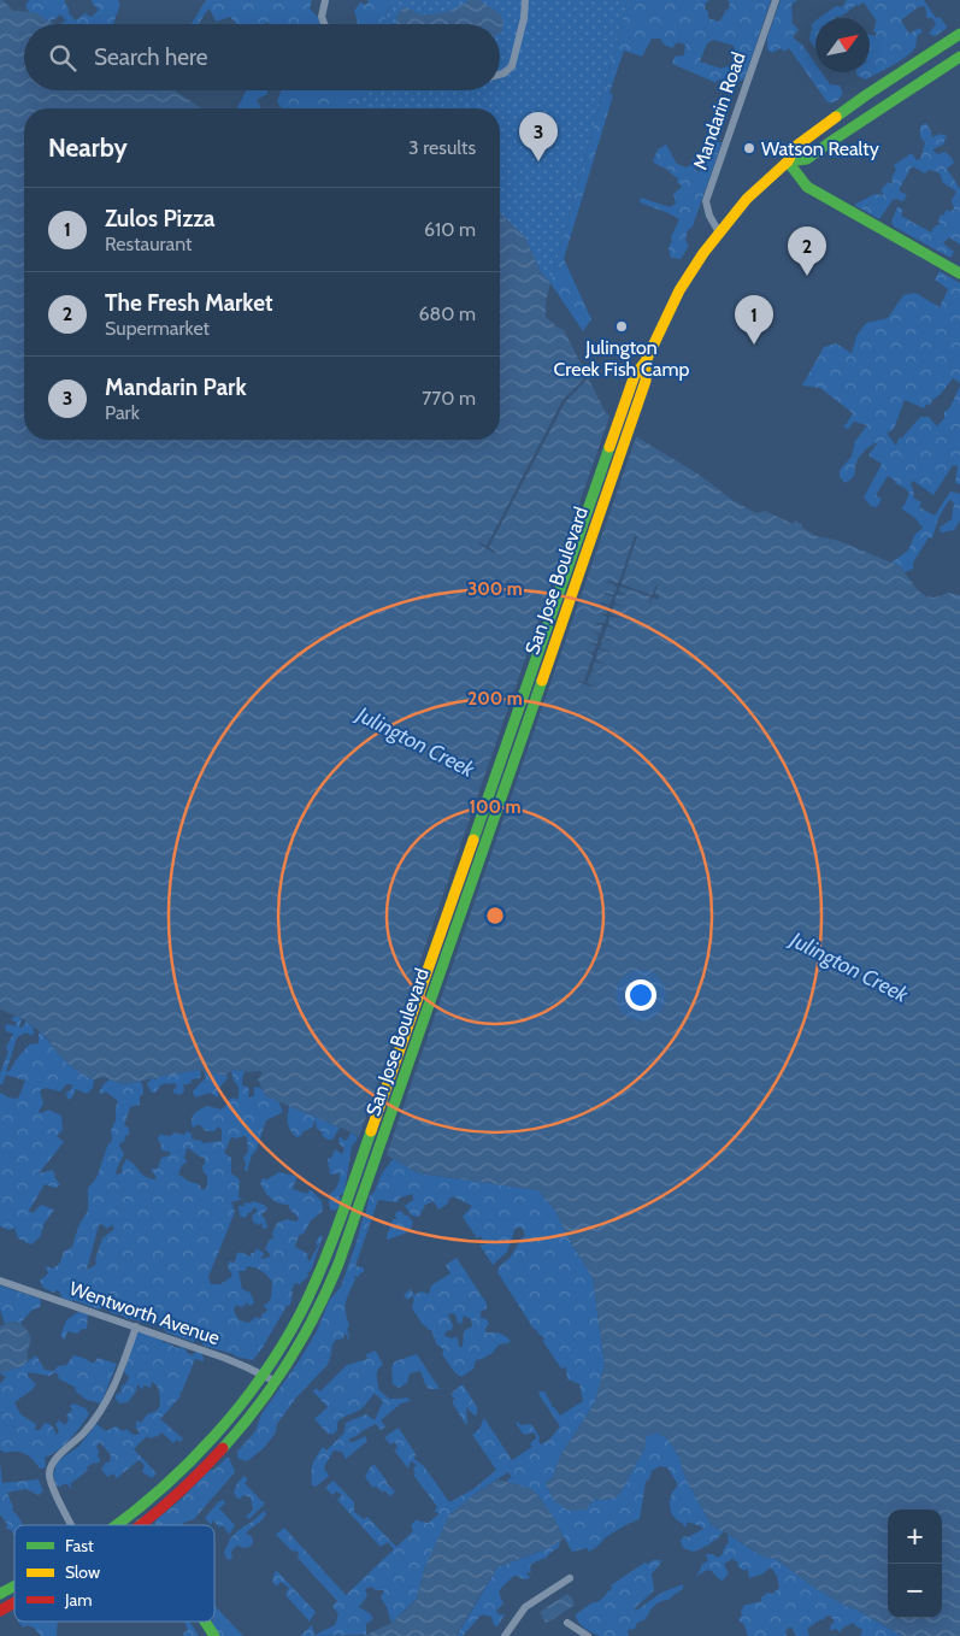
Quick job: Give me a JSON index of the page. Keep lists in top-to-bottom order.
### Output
{
  "streets": {
    "main road": ["San Jose Boulevard"],
    "street": ["Mandarin Road", "Wentworth Avenue"]
  },
  "crossings": [
    ["Mandarin Road", "San Jose Boulevard"],
    ["San Jose Boulevard", "Wentworth Avenue"]
  ],
  "water": ["Julington Creek"],
  "places": ["Watson Realty", "Julington Creek Fish Camp"],
  "legend": ["Fast", "Slow", "Jam"],
  "north": "top right",
  "page": {
    "search": "Search here",
    "heading": ["Nearby", "3 results"],
    "pins": ["3", "2", "1"],
    "list": [
      {
        "mark": "1",
        "name": "Zulos Pizza",
        "note": "Restaurant",
        "value": "610 m"
      },
      {
        "mark": "2",
        "name": "The Fresh Market",
        "note": "Supermarket",
        "value": "680 m"
      },
      {
        "mark": "3",
        "name": "Mandarin Park",
        "note": "Park",
        "value": "770 m"
      }
    ],
    "map_buttons": ["+", "−"]
  },
  "rings": ["300 m", "200 m", "100 m"]
}
